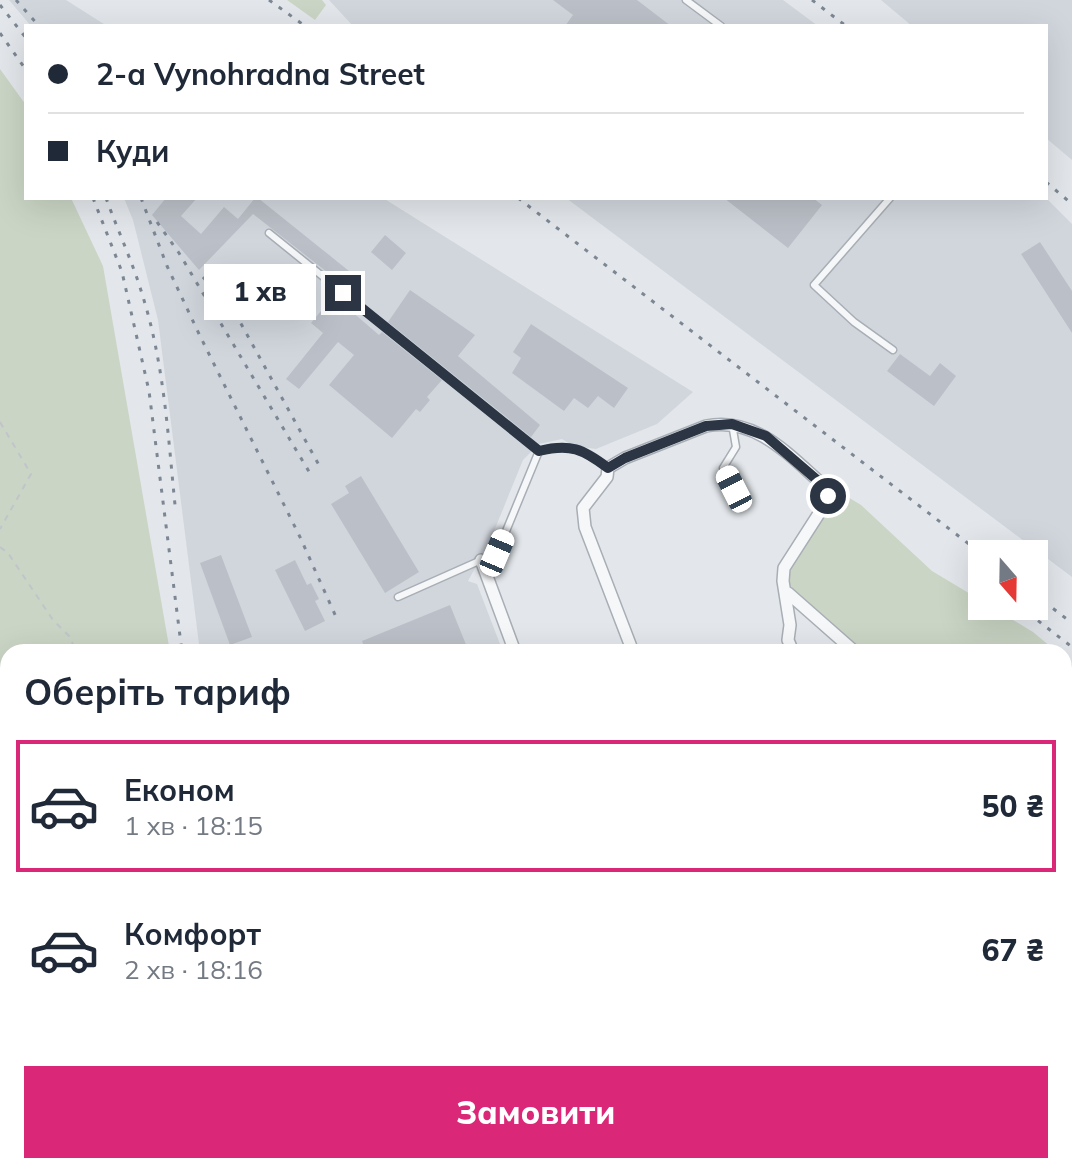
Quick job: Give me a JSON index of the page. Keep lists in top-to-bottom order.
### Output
{
  "north": "bottom",
  "page": {
    "banner": ["2-a Vynohradna Street", "Куди"],
    "bubble": "1 хв",
    "heading": "Оберіть тариф",
    "list": [
      {
        "name": "Економ",
        "note": "1 хв · 18:15",
        "value": "50 ₴"
      },
      {
        "name": "Комфорт",
        "note": "2 хв · 18:16",
        "value": "67 ₴"
      }
    ],
    "buttons": "Замовити"
  }
}
